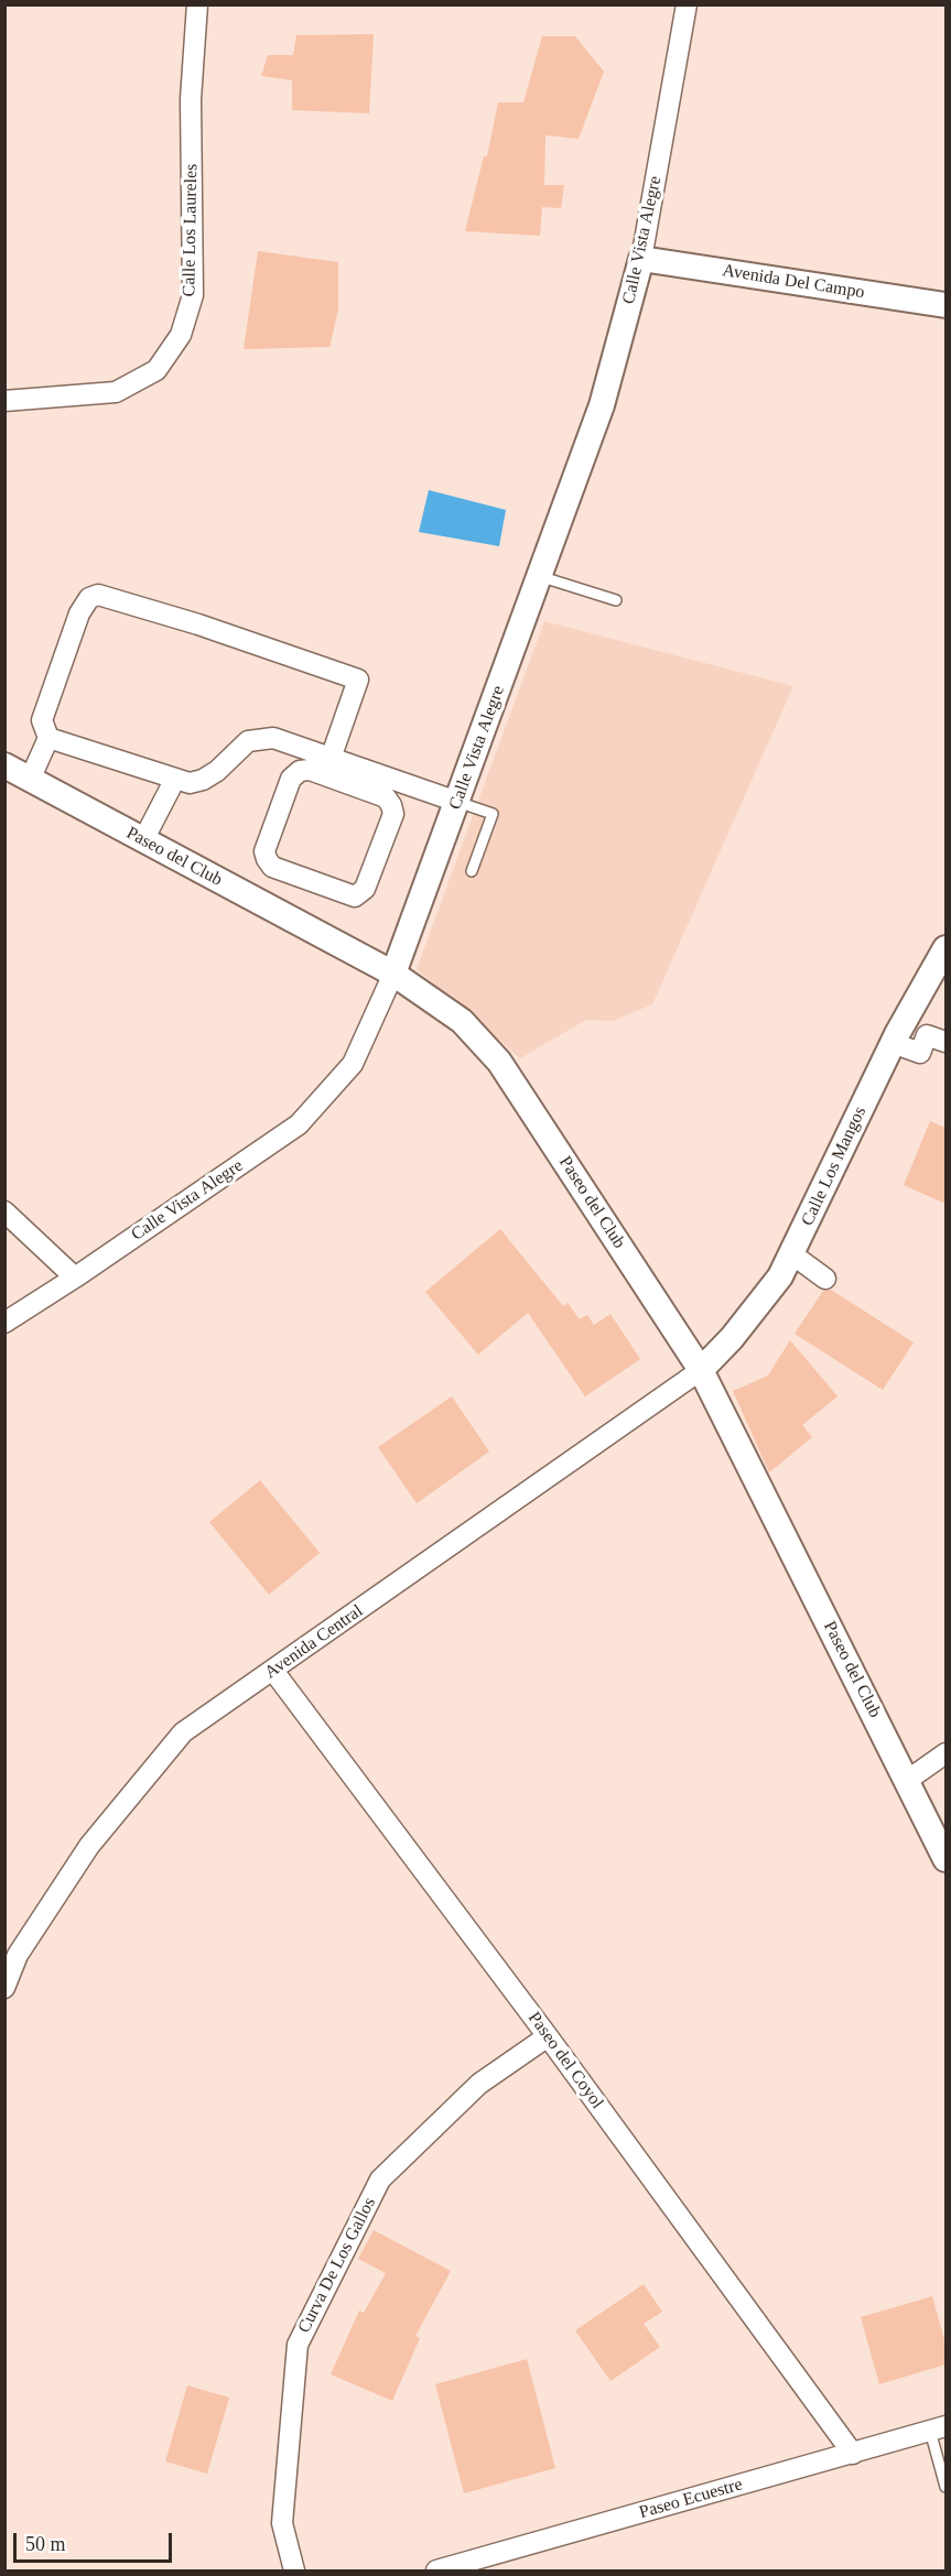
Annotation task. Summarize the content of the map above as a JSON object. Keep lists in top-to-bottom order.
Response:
{
  "streets": {
    "street": [
      "Calle Los Laureles",
      "Calle Vista Alegre",
      "Avenida Del Campo",
      "Paseo del Club",
      "Calle Los Mangos",
      "Avenida Central",
      "Paseo del Coyol",
      "Curva De Los Gallos",
      "Paseo Ecuestre"
    ]
  },
  "crossings": [
    ["Calle Vista Alegre", "Avenida Del Campo"],
    ["Calle Vista Alegre", "Paseo del Club"],
    ["Paseo del Club", "Calle Los Mangos"],
    ["Paseo del Club", "Avenida Central"],
    ["Calle Los Mangos", "Avenida Central"],
    ["Avenida Central", "Paseo del Coyol"],
    ["Paseo del Coyol", "Curva De Los Gallos"],
    ["Paseo del Coyol", "Paseo Ecuestre"]
  ],
  "scale_bar": "50 m"
}
